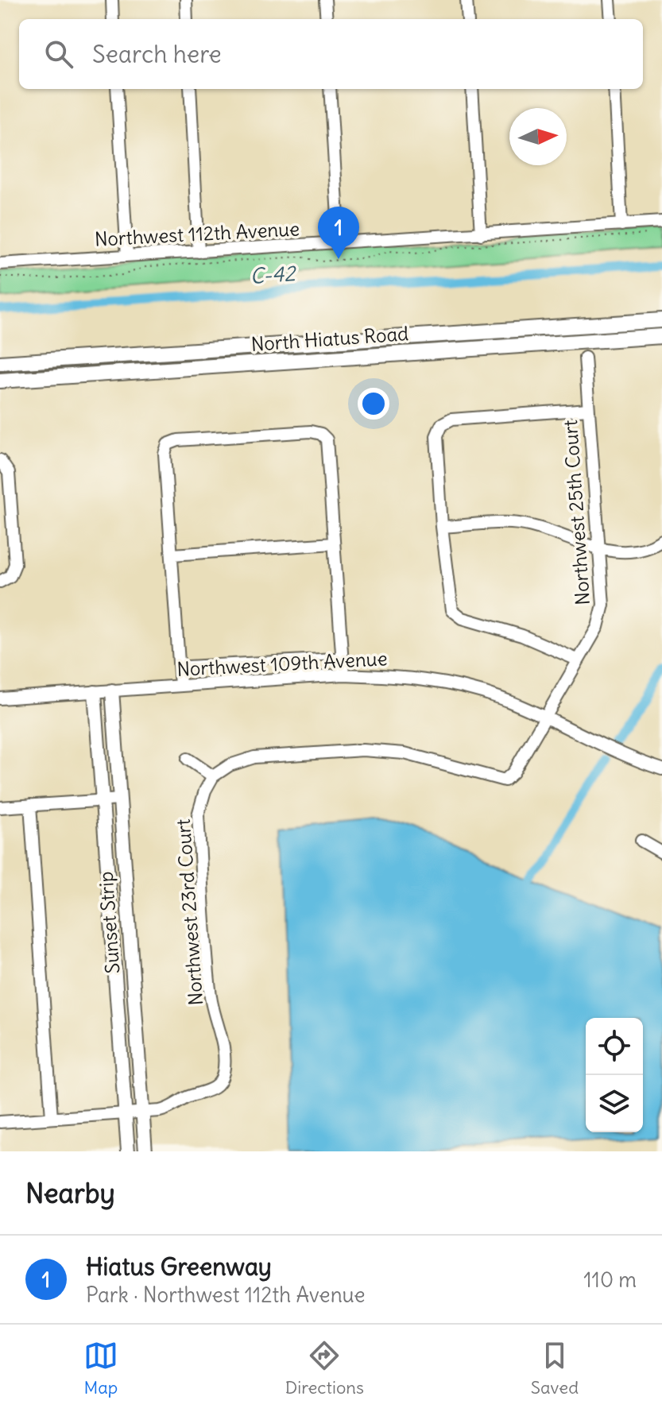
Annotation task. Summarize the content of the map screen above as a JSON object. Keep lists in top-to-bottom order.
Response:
{
  "streets": {
    "main road": ["North Hiatus Road"],
    "street": [
      "Northwest 112th Avenue",
      "Northwest 25th Court",
      "Northwest 109th Avenue",
      "Northwest 23rd Court",
      "Sunset Strip"
    ]
  },
  "crossings": [
    ["Northwest 25th Court", "Northwest 109th Avenue"],
    ["Northwest 25th Court", "Northwest 23rd Court"],
    ["Northwest 109th Avenue", "Sunset Strip"],
    ["Northwest 23rd Court", "Sunset Strip"]
  ],
  "water": ["C-42"],
  "north": "right",
  "page": {
    "search": "Search here",
    "pins": "1",
    "heading": "Nearby",
    "list": [
      {
        "mark": "1",
        "name": "Hiatus Greenway",
        "note": "Park · Northwest 112th Avenue",
        "value": "110 m"
      }
    ],
    "nav": ["Map", "Directions", "Saved"]
  }
}
